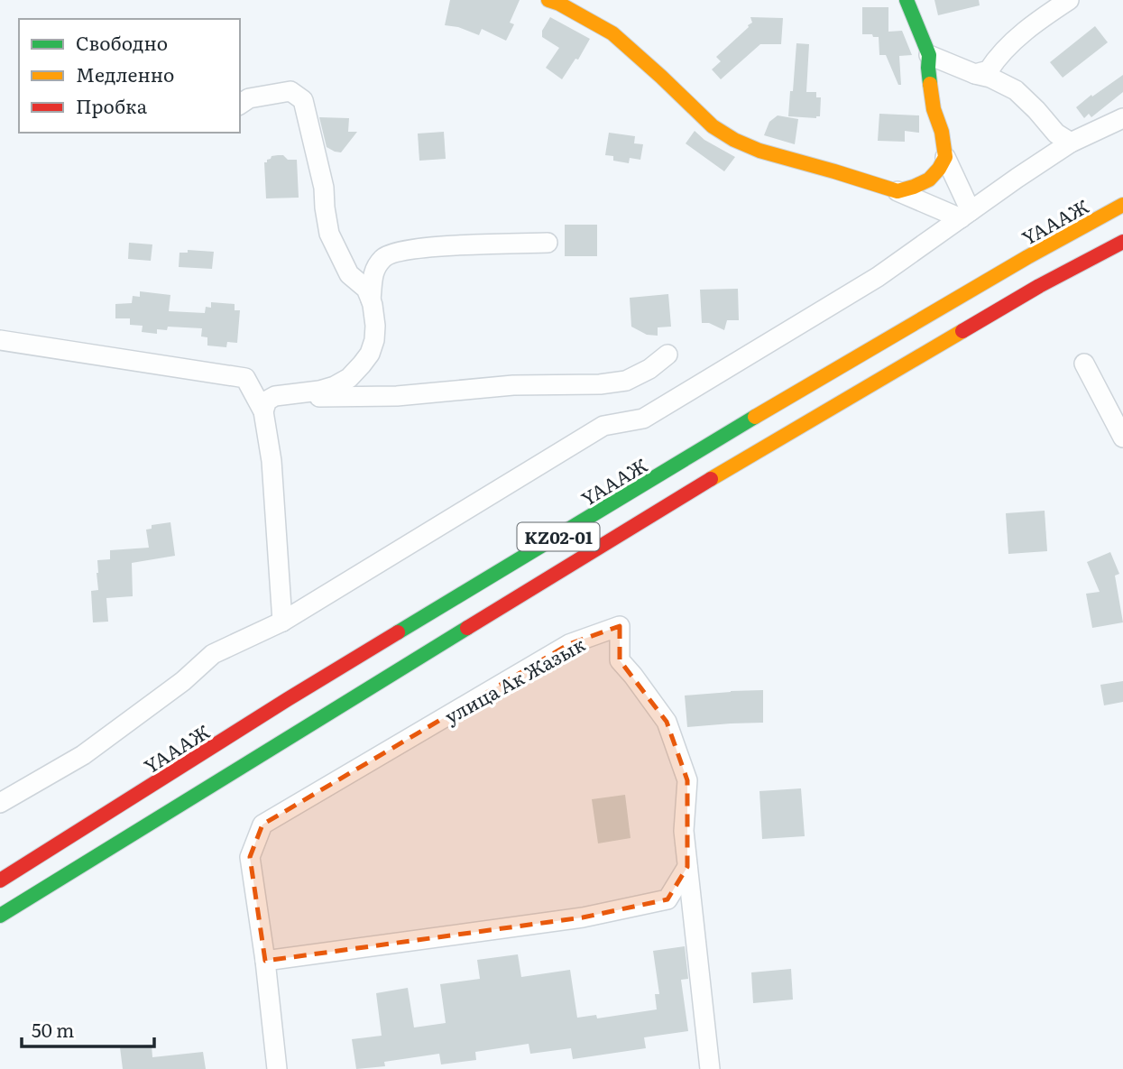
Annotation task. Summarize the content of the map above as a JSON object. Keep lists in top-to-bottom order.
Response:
{
  "streets": {
    "main road": ["ҮАААЖ", "KZ02-01"],
    "street": ["улица Ак Жазык"]
  },
  "legend": ["Свободно", "Медленно", "Пробка"],
  "scale_bar": "50 m"
}
